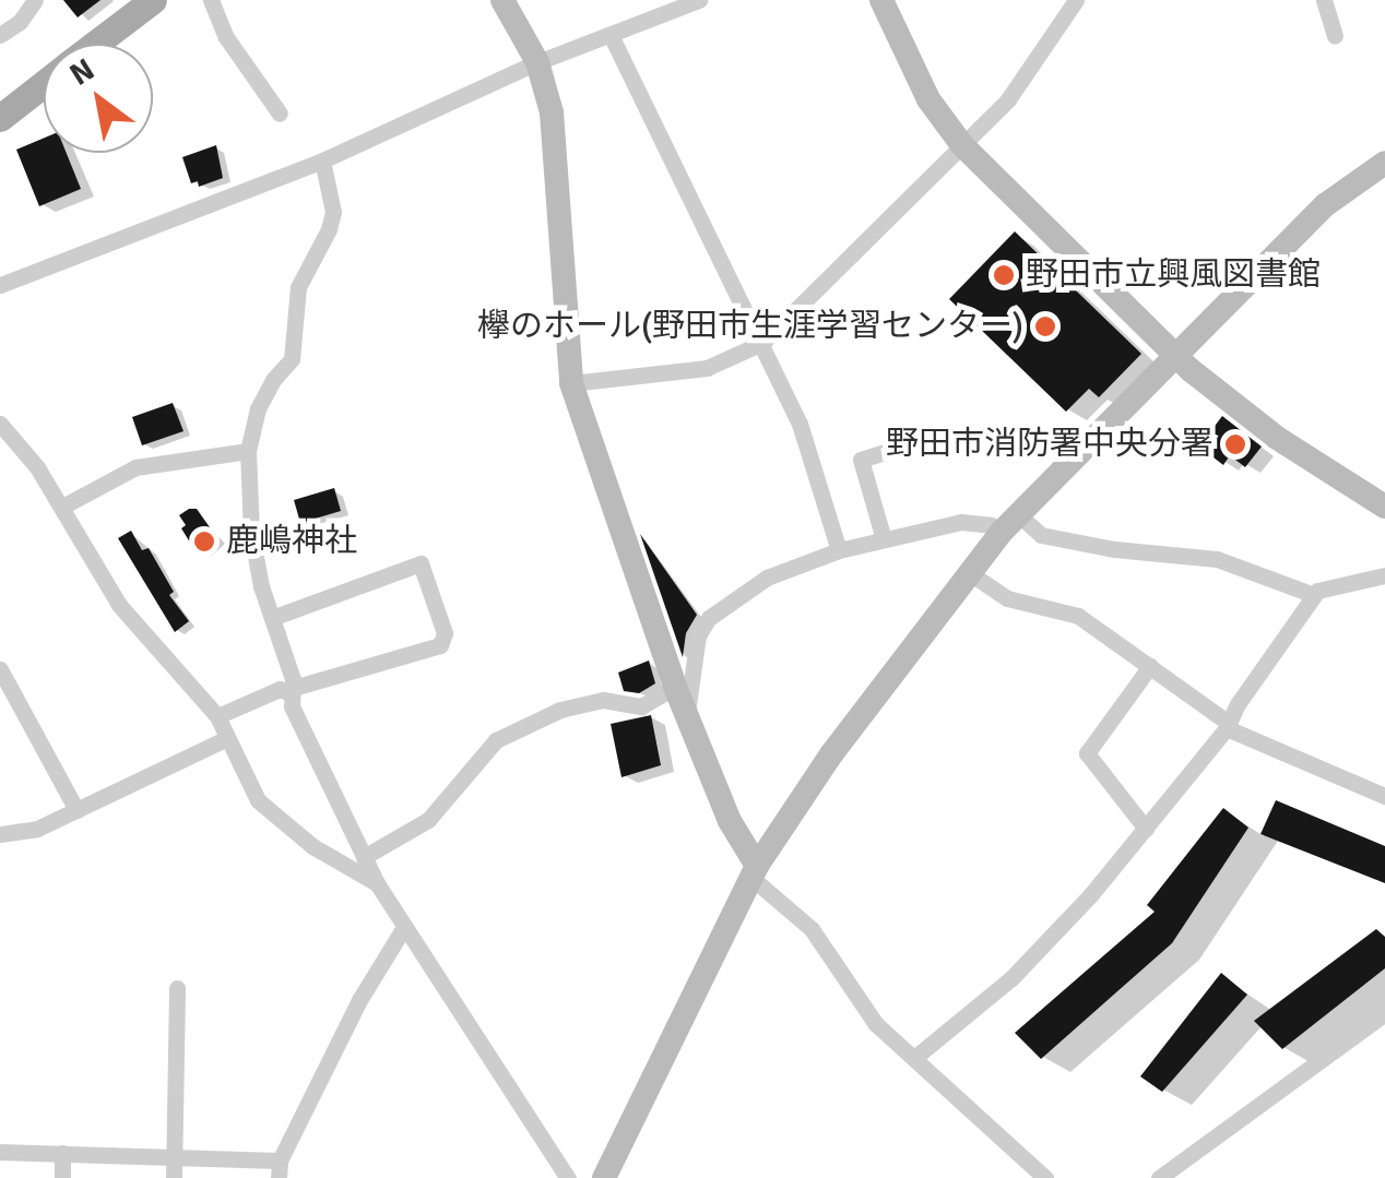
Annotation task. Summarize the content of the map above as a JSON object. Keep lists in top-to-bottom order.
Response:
{
  "places": [
    "野田市立興風図書館",
    "欅のホール(野田市生涯学習センター)",
    "野田市消防署中央分署",
    "鹿嶋神社"
  ],
  "north": "top left"
}
